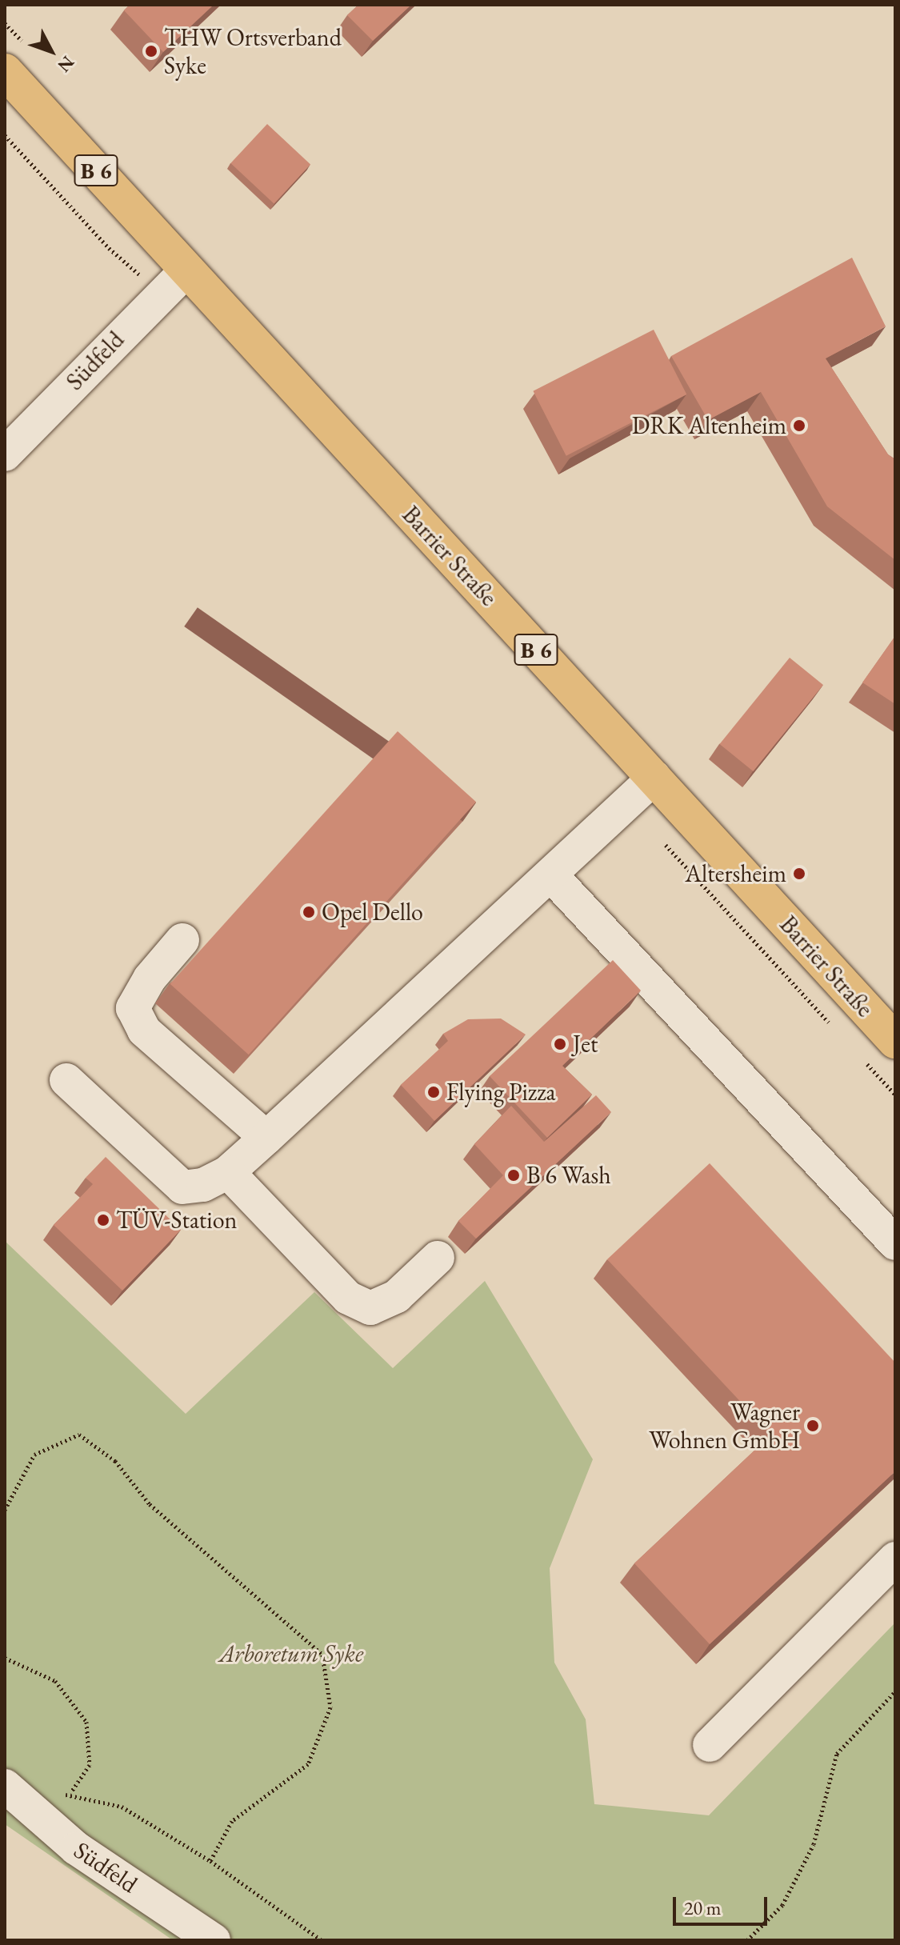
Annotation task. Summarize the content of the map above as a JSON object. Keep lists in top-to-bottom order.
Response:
{
  "streets": {
    "main road": ["B 6", "Barrier Straße"],
    "street": ["Südfeld"]
  },
  "crossings": [
    ["Südfeld", "Barrier Straße"]
  ],
  "parks": ["Arboretum Syke"],
  "places": [
    "THW Ortsverband Syke",
    "DRK Altenheim",
    "Altersheim",
    "Opel Dello",
    "Jet",
    "Flying Pizza",
    "B 6 Wash",
    "TÜV-Station",
    "Wagner Wohnen GmbH"
  ],
  "scale_bar": "20 m",
  "north": "bottom right"
}
